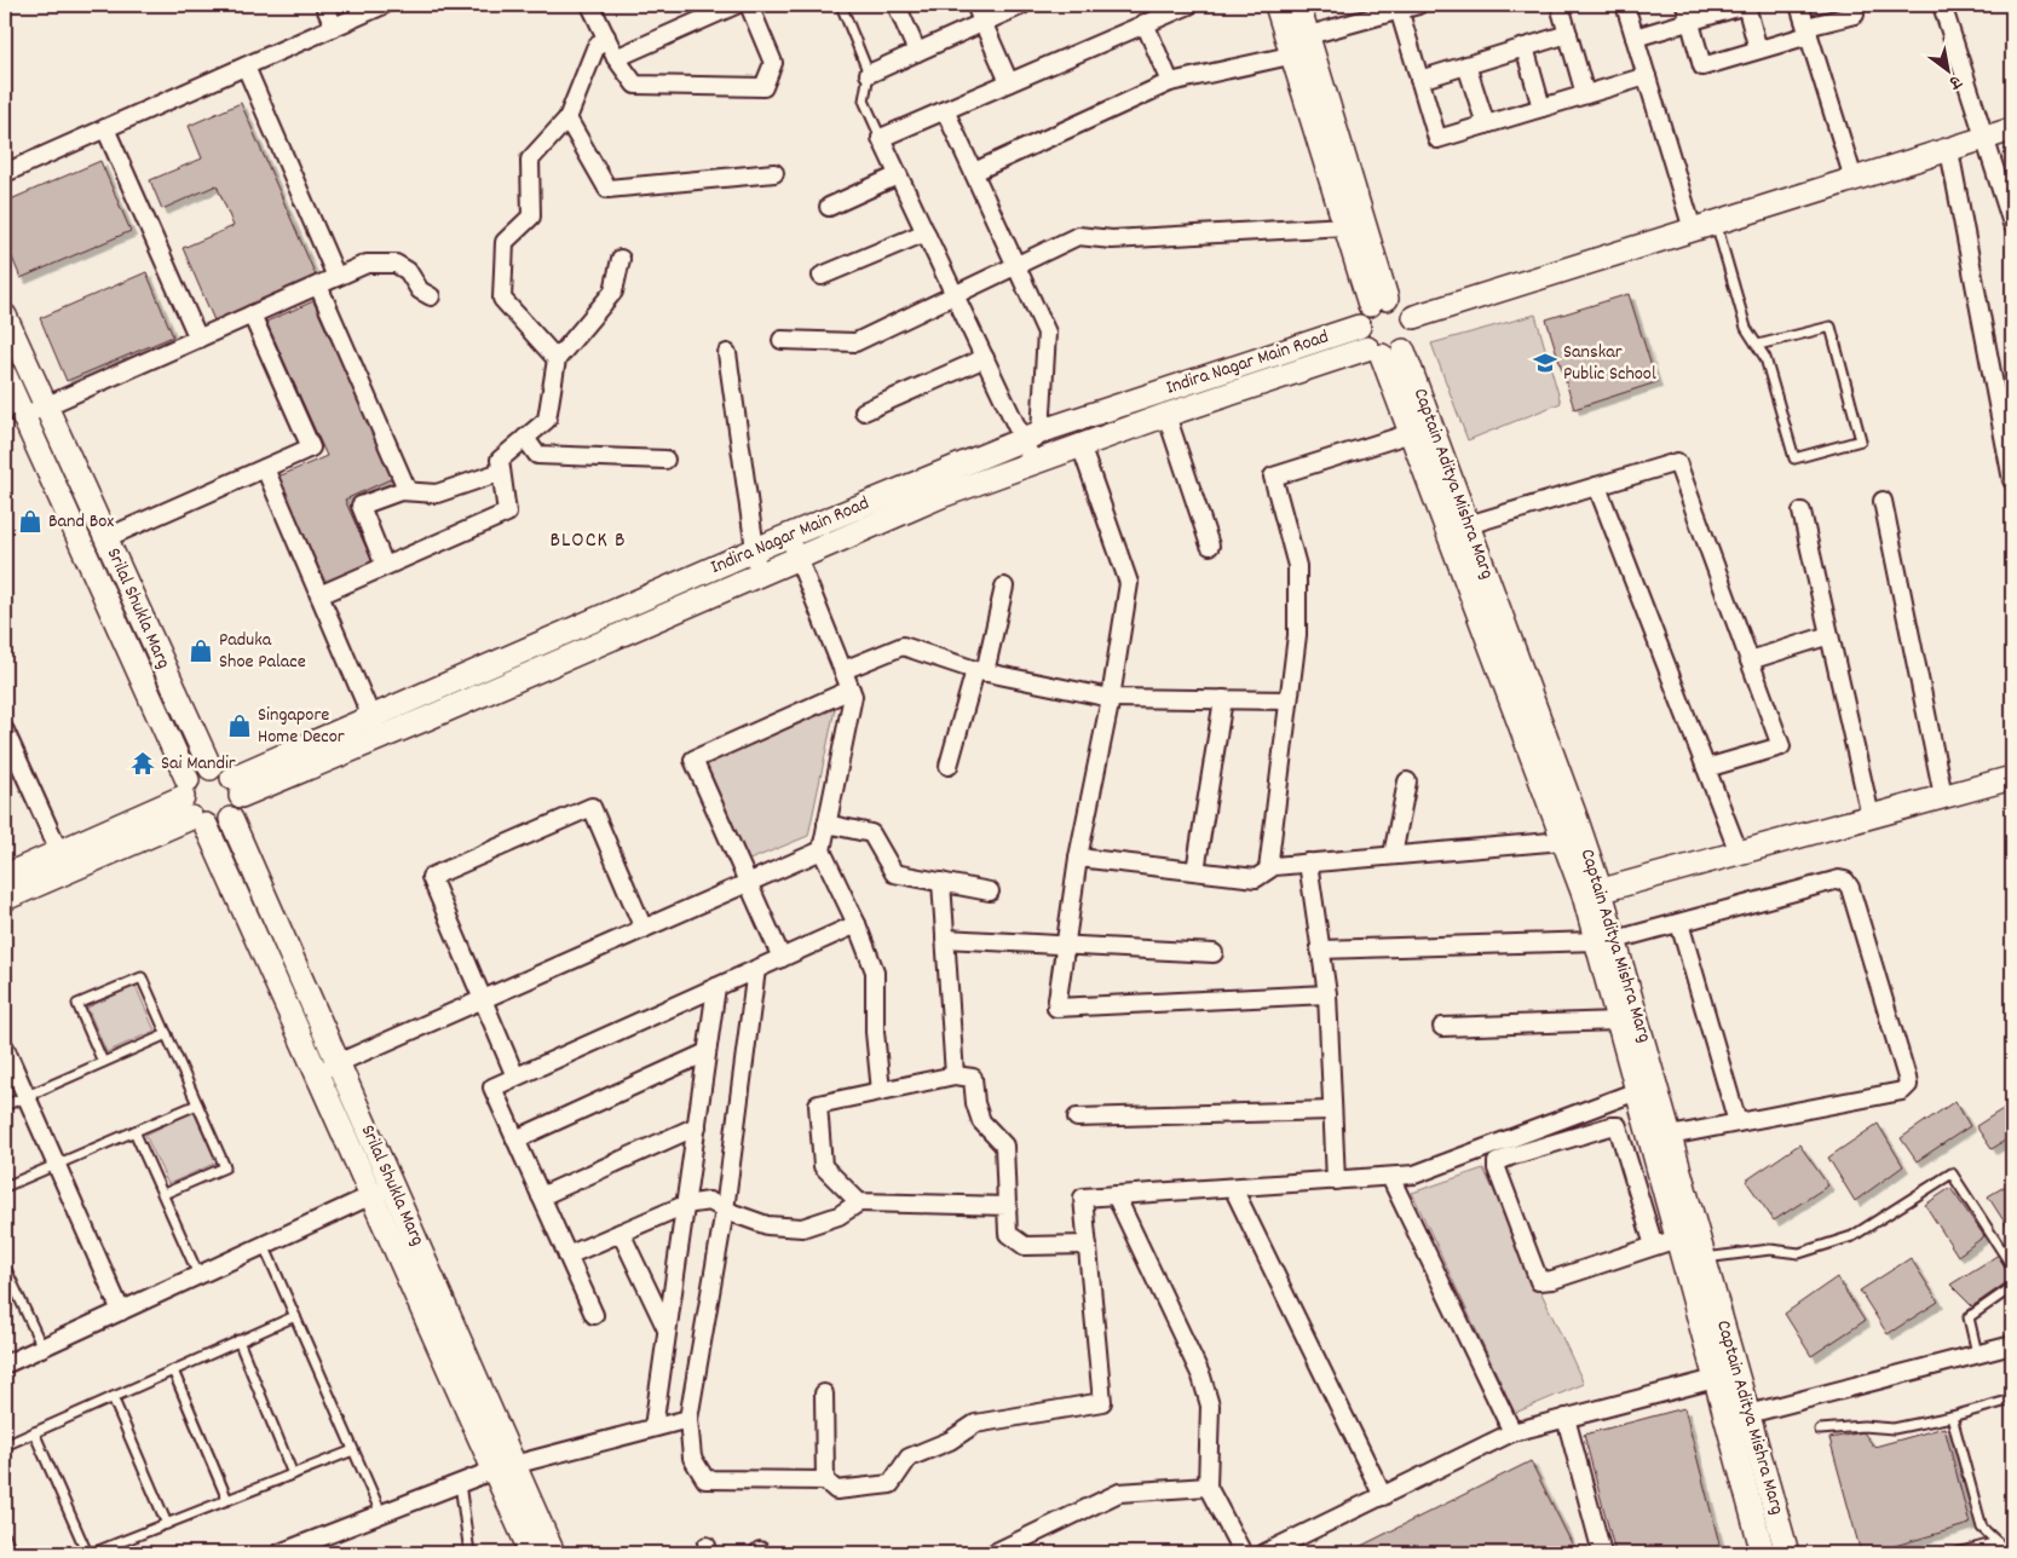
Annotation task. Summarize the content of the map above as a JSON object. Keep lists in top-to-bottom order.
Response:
{
  "streets": {
    "street": ["Indira Nagar Main Road", "Captain Aditya Mishra Marg", "Srilal Shukla Marg"]
  },
  "crossings": [
    ["Indira Nagar Main Road", "Captain Aditya Mishra Marg"],
    ["Indira Nagar Main Road", "Srilal Shukla Marg"]
  ],
  "districts": ["BLOCK B"],
  "places": {
    "school or university": ["Sanskar Public School"],
    "shop": ["Band Box", "Paduka Shoe Palace", "Singapore Home Decor"],
    "temple": ["Sai Mandir"]
  },
  "north": "bottom right"
}
